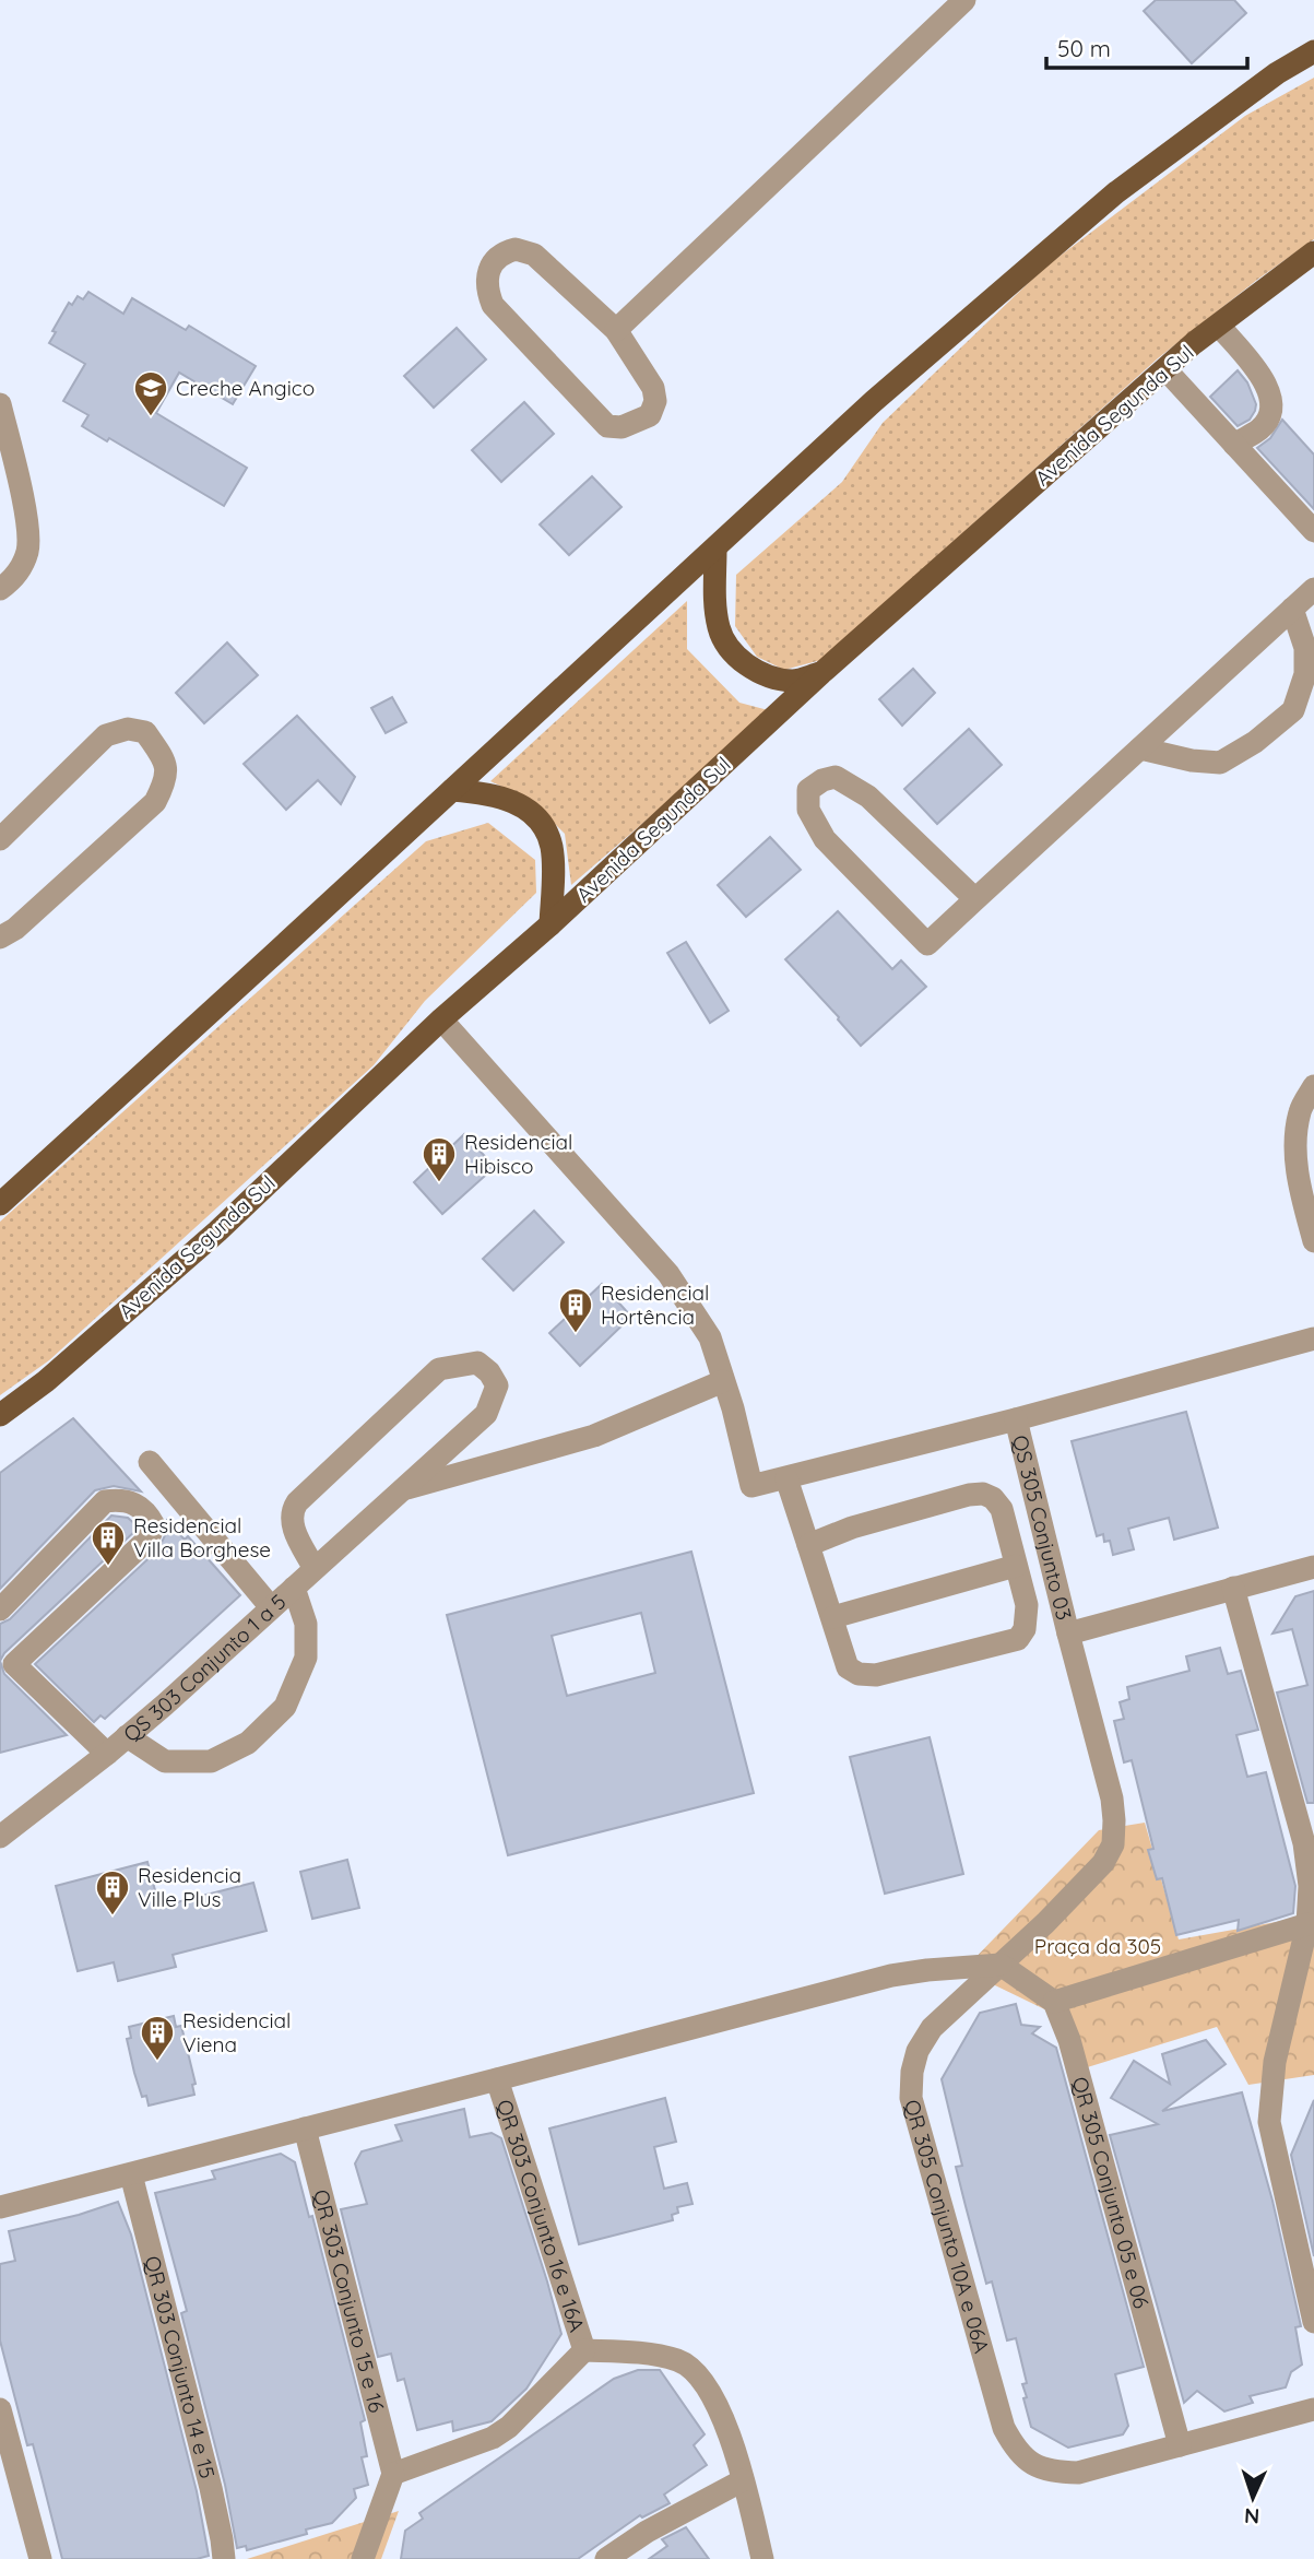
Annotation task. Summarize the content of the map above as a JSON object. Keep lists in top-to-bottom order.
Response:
{
  "streets": {
    "main road": ["Avenida Segunda Sul"],
    "street": [
      "QS 305 Conjunto 03",
      "QS 303 Conjunto 1 a 5",
      "QR 305 Conjunto 05 e 06",
      "QR 303 Conjunto 16 e 16A",
      "QR 305 Conjunto 10A e 06A",
      "QR 303 Conjunto 15 e 16",
      "QR 303 Conjunto 14 e 15"
    ]
  },
  "crossings": [
    ["QS 305 Conjunto 03", "QR 305 Conjunto 10A e 06A"],
    ["QR 305 Conjunto 05 e 06", "QR 305 Conjunto 10A e 06A"]
  ],
  "parks": ["Praça da 305"],
  "places": {
    "school or university": ["Creche Angico"],
    "building": [
      "Residencial Hibisco",
      "Residencial Hortência",
      "Residencial Villa Borghese",
      "Residencia Ville Plus",
      "Residencial Viena"
    ]
  },
  "scale_bar": "50 m",
  "north": "bottom"
}
